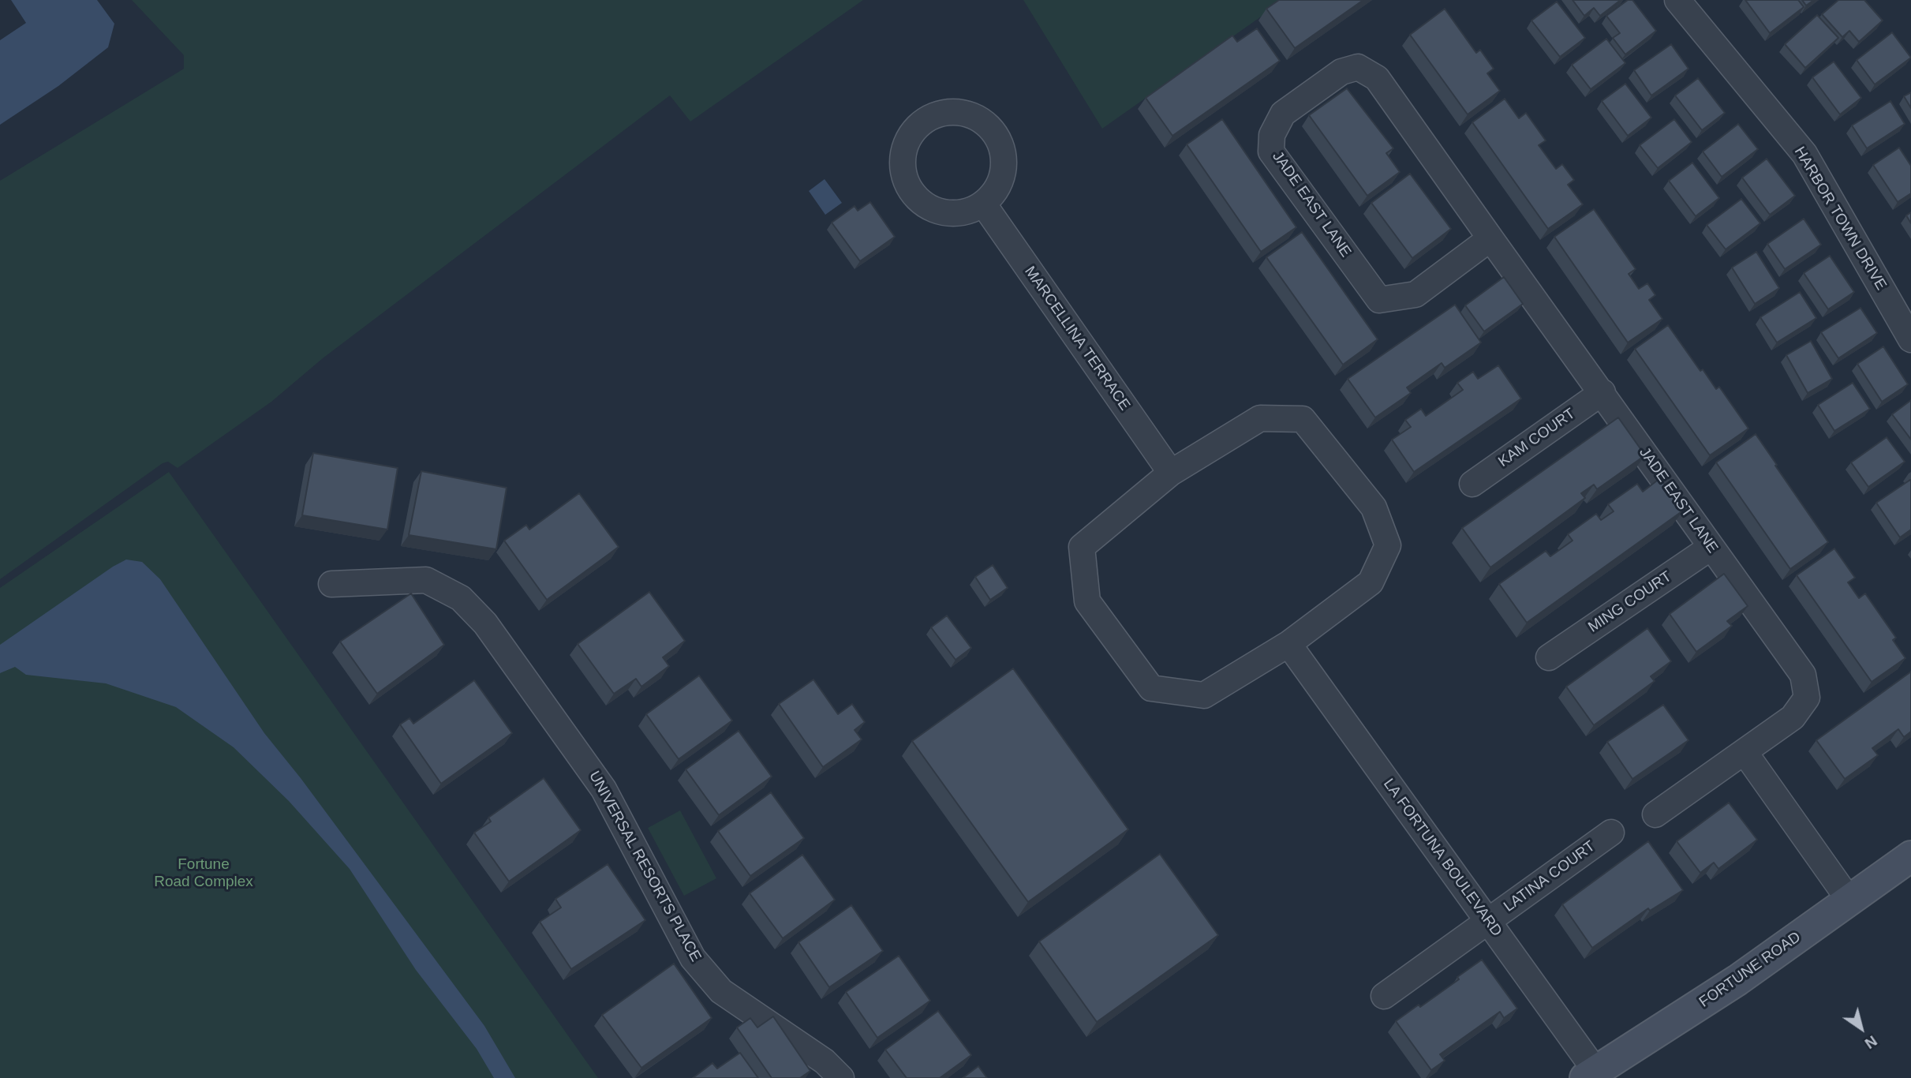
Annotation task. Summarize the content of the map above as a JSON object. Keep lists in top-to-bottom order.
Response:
{
  "streets": {
    "street": [
      "JADE EAST LANE",
      "HARBOR TOWN DRIVE",
      "MARCELLINA TERRACE",
      "KAM COURT",
      "MING COURT",
      "LA FORTUNA BOULEVARD",
      "UNIVERSAL RESORTS PLACE",
      "LATINA COURT",
      "FORTUNE ROAD"
    ]
  },
  "crossings": [
    ["JADE EAST LANE", "KAM COURT"],
    ["JADE EAST LANE", "MING COURT"],
    ["LA FORTUNA BOULEVARD", "LATINA COURT"],
    ["LA FORTUNA BOULEVARD", "FORTUNE ROAD"]
  ],
  "parks": ["Fortune Road Complex"],
  "north": "bottom right"
}
